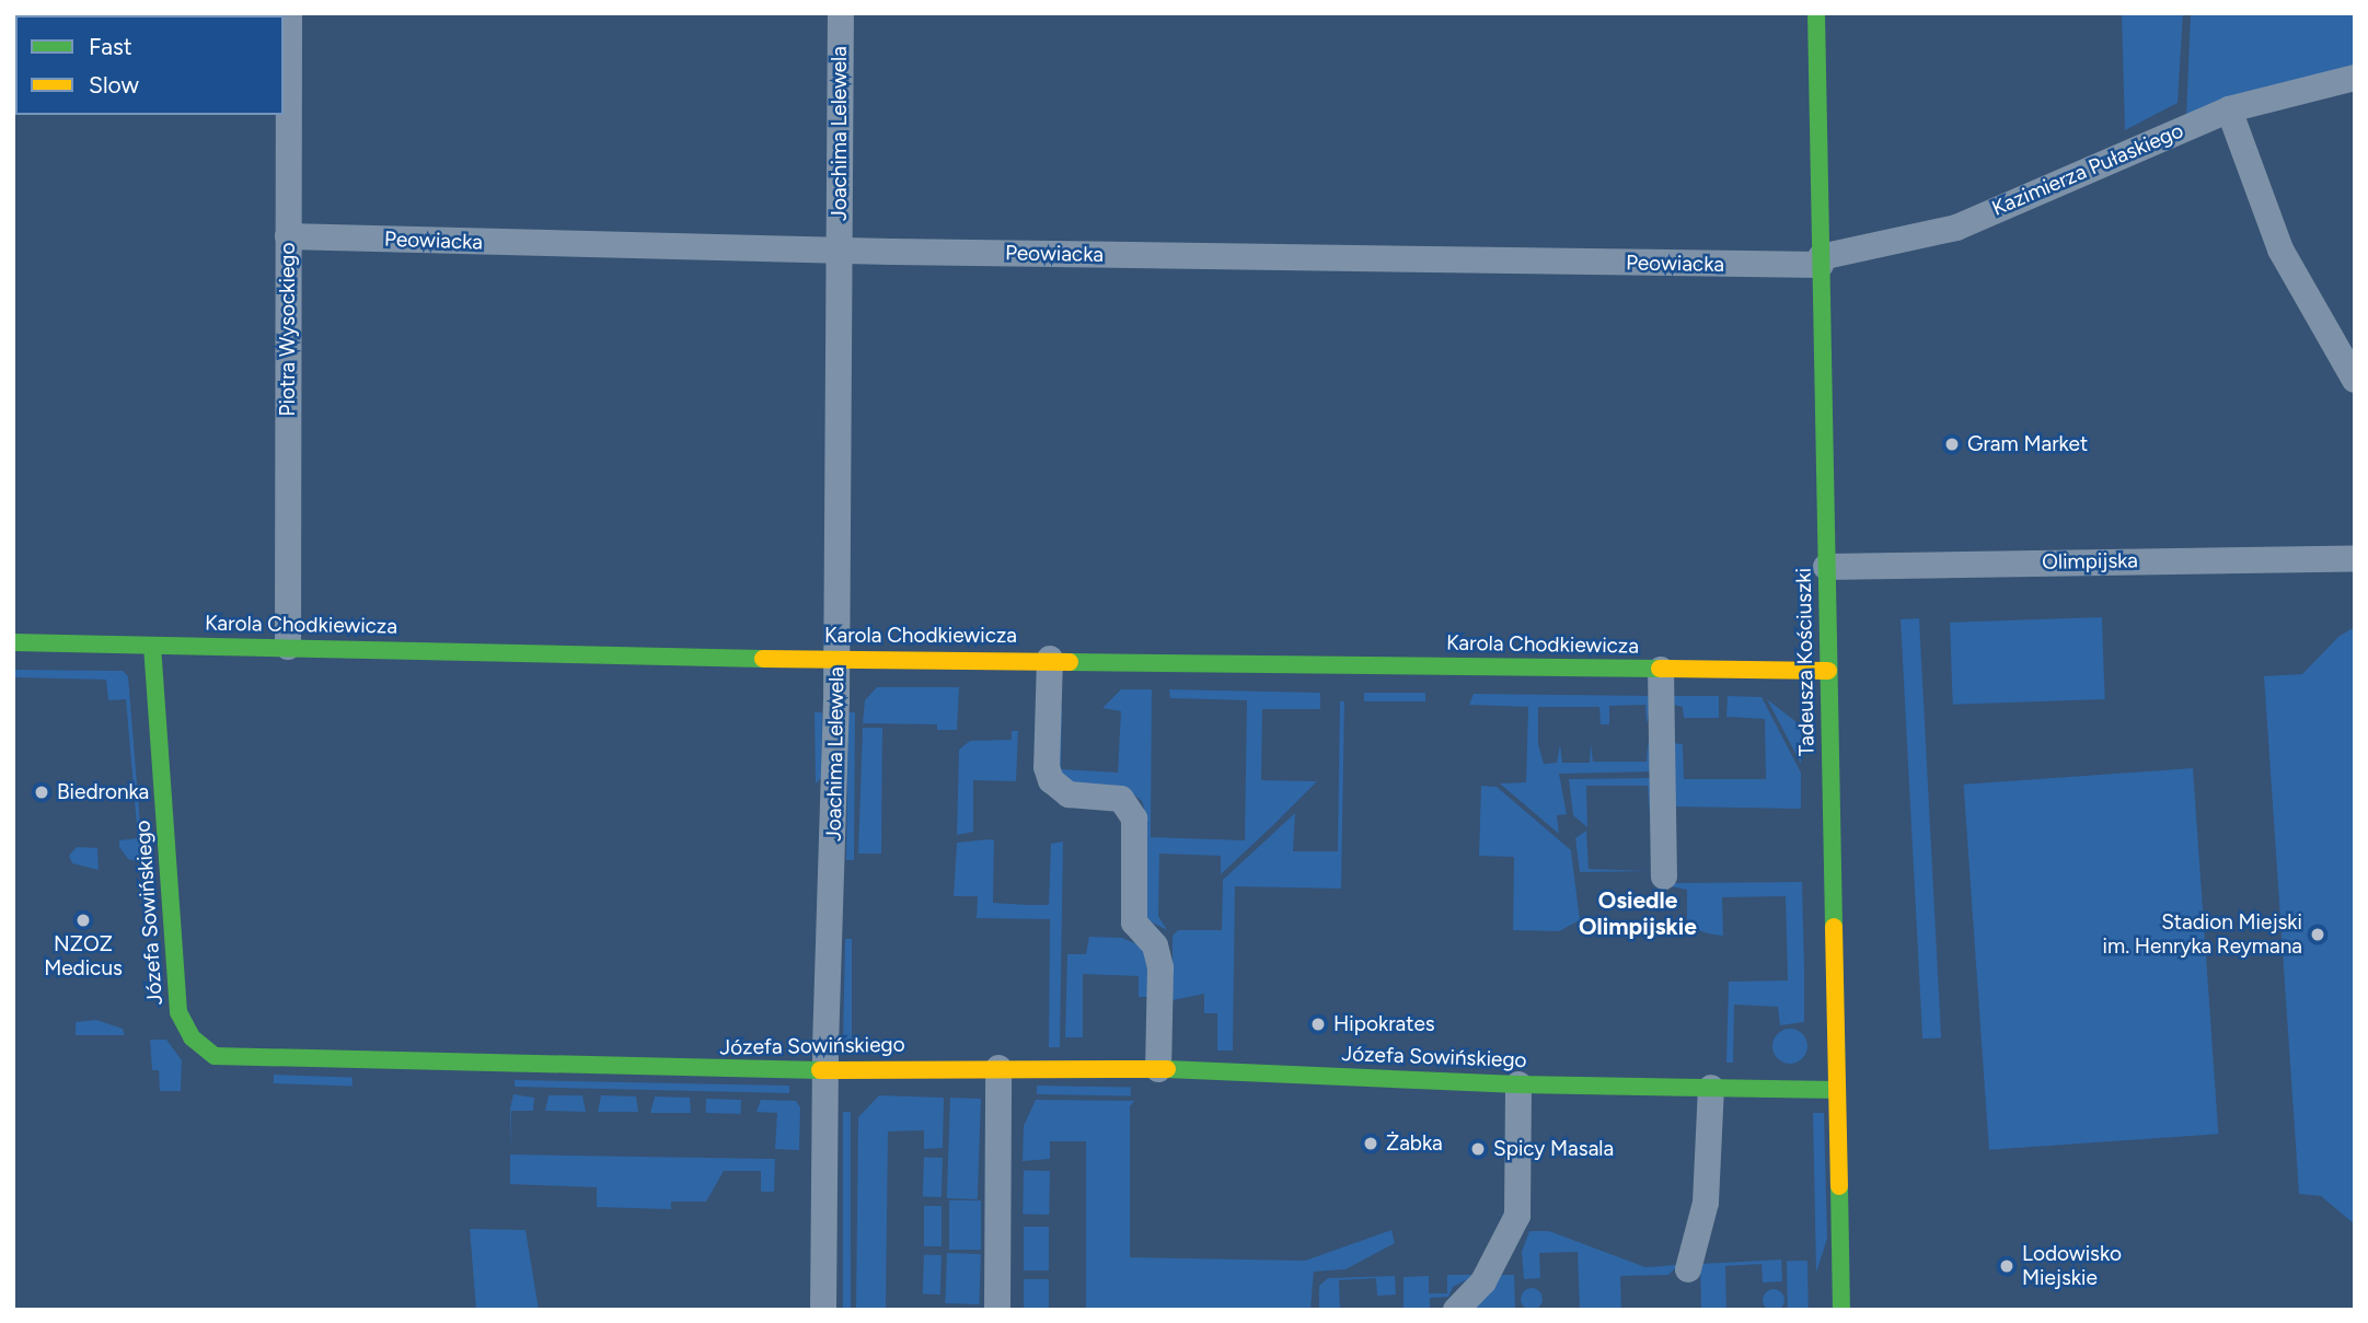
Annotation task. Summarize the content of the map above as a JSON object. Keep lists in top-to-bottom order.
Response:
{
  "streets": {
    "street": [
      "Joachima Lelewela",
      "Kazimierza Pułaskiego",
      "Peowiacka",
      "Piotra Wysockiego",
      "Olimpijska",
      "Karola Chodkiewicza",
      "Tadeusza Kościuszki",
      "Józefa Sowińskiego"
    ]
  },
  "crossings": [
    ["Joachima Lelewela", "Peowiacka"],
    ["Joachima Lelewela", "Karola Chodkiewicza"],
    ["Joachima Lelewela", "Józefa Sowińskiego"],
    ["Kazimierza Pułaskiego", "Peowiacka"],
    ["Kazimierza Pułaskiego", "Tadeusza Kościuszki"],
    ["Peowiacka", "Piotra Wysockiego"],
    ["Peowiacka", "Tadeusza Kościuszki"],
    ["Piotra Wysockiego", "Karola Chodkiewicza"],
    ["Olimpijska", "Tadeusza Kościuszki"],
    ["Karola Chodkiewicza", "Tadeusza Kościuszki"],
    ["Karola Chodkiewicza", "Józefa Sowińskiego"],
    ["Tadeusza Kościuszki", "Józefa Sowińskiego"]
  ],
  "districts": ["Osiedle Olimpijskie"],
  "places": [
    "Gram Market",
    "Biedronka",
    "NZOZ Medicus",
    "Stadion Miejski im. Henryka Reymana",
    "Hipokrates",
    "Żabka",
    "Spicy Masala",
    "Lodowisko Miejskie"
  ],
  "legend": ["Fast", "Slow"]
}
